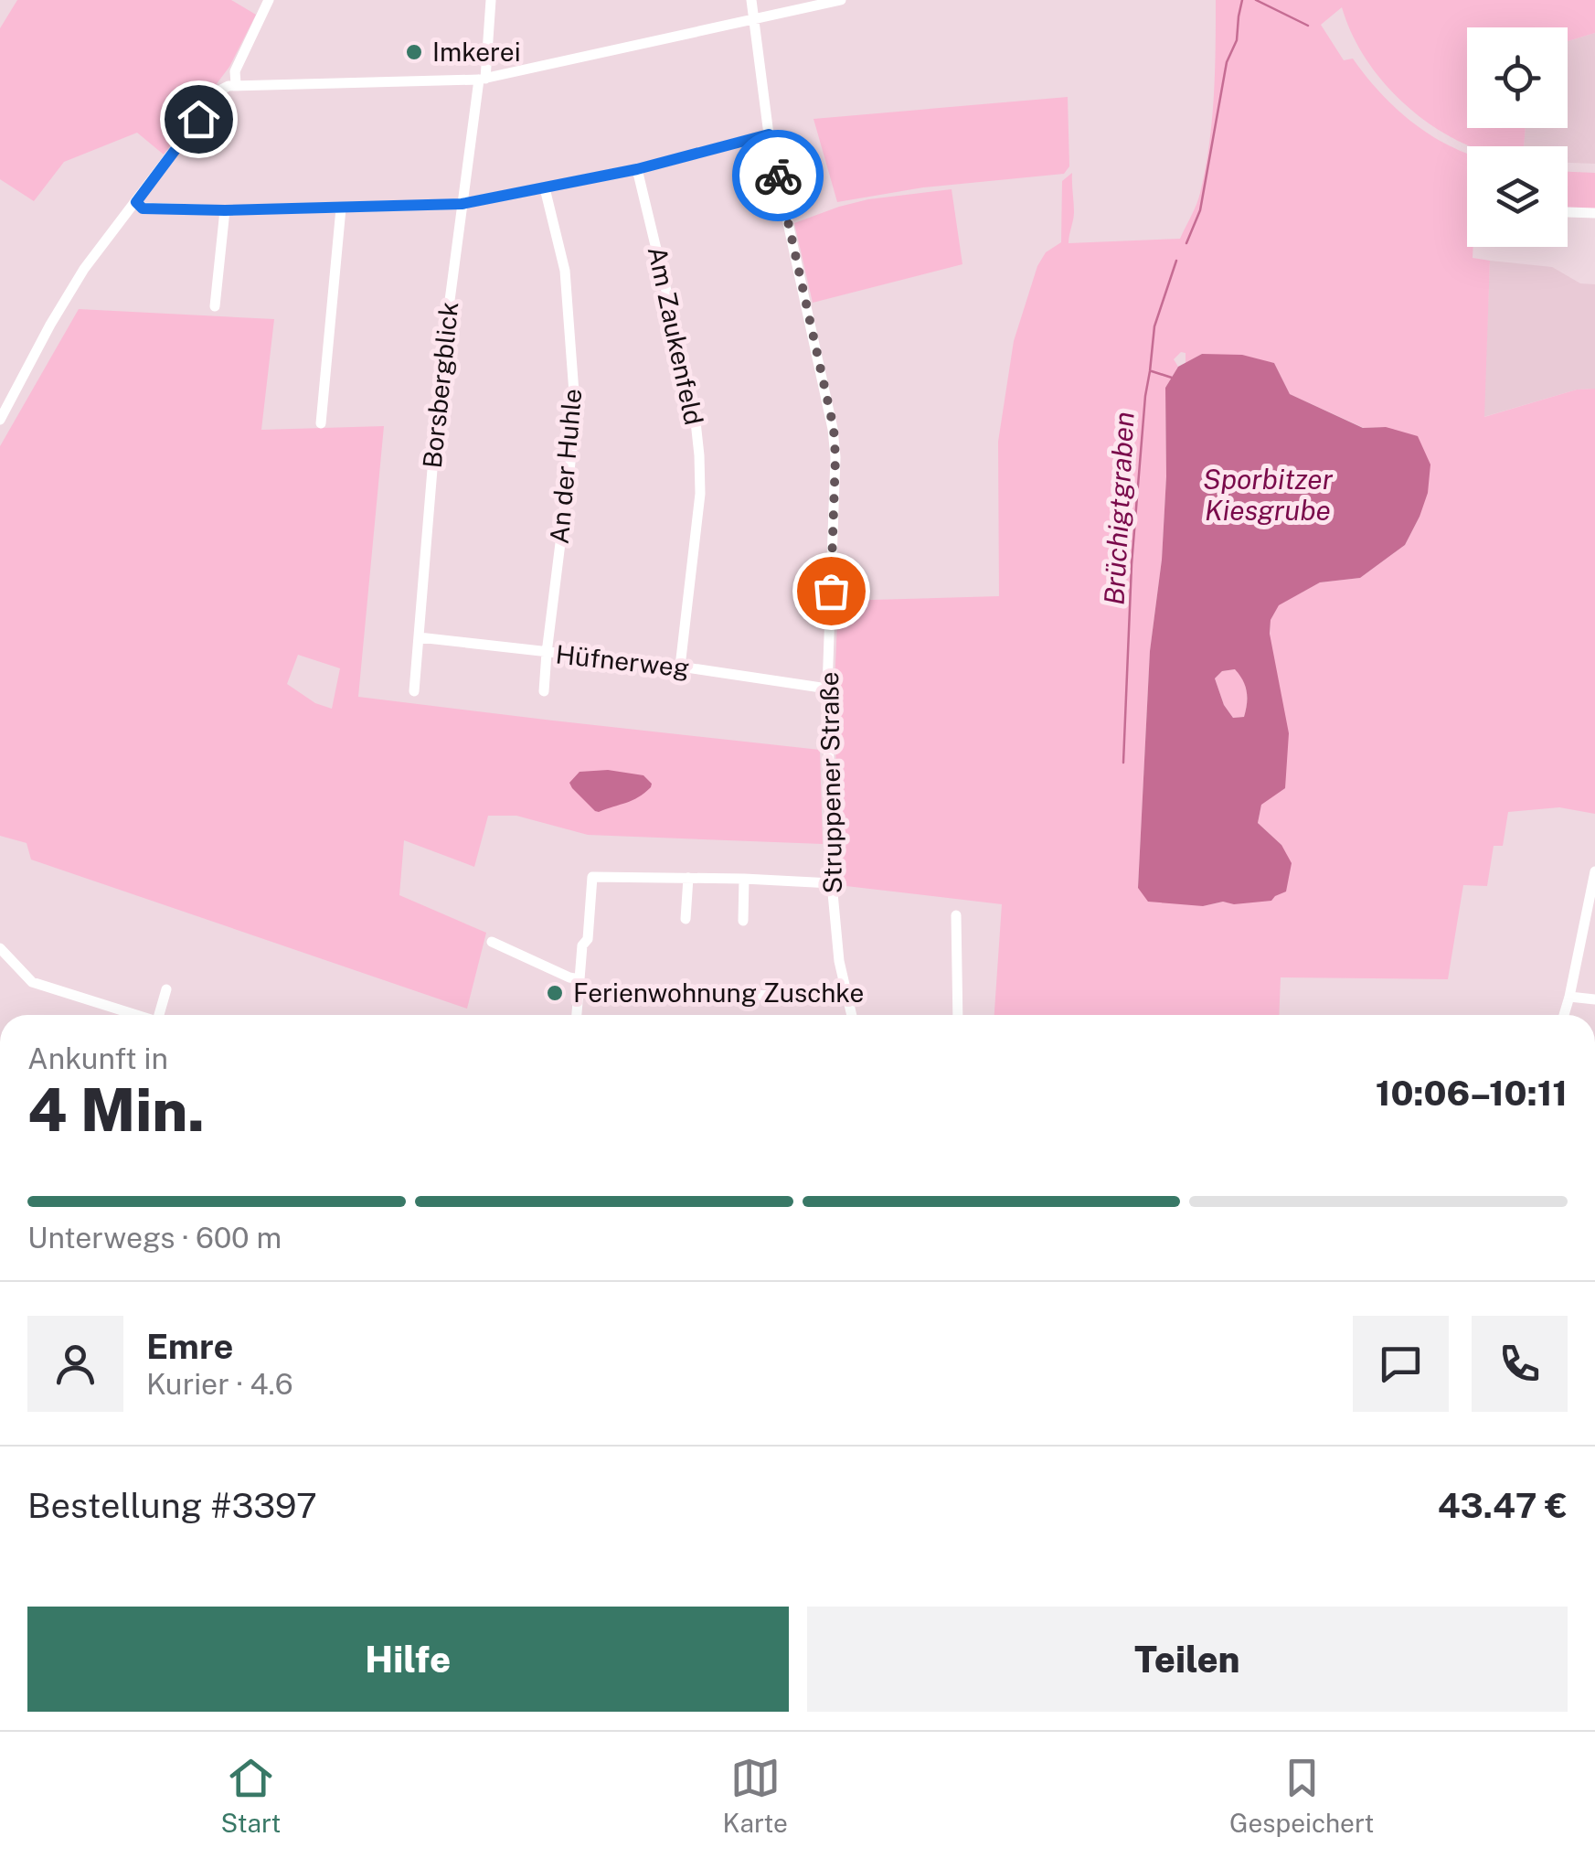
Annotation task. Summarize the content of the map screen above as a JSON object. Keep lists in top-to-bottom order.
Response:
{
  "streets": {
    "street": [
      "Am Zaukenfeld",
      "Borsbergblick",
      "An der Huhle",
      "Hüfnerweg",
      "Struppener Straße"
    ]
  },
  "crossings": [
    ["Am Zaukenfeld", "Hüfnerweg"],
    ["Borsbergblick", "Hüfnerweg"],
    ["An der Huhle", "Hüfnerweg"],
    ["Hüfnerweg", "Struppener Straße"]
  ],
  "water": ["Sporbitzer Kiesgrube", "Brüchigtgraben"],
  "places": ["Imkerei", "Ferienwohnung Zuschke"],
  "page": {
    "heading": ["4 Min.", "Ankunft in", "10:06–10:11"],
    "panel": [
      "Emre",
      "Kurier · 4.6",
      "Bestellung #3397",
      "43.47 €"
    ],
    "bar": "Unterwegs · 600 m",
    "buttons": ["Hilfe", "Teilen"],
    "tabs": ["Start", "Karte", "Gespeichert"]
  }
}
